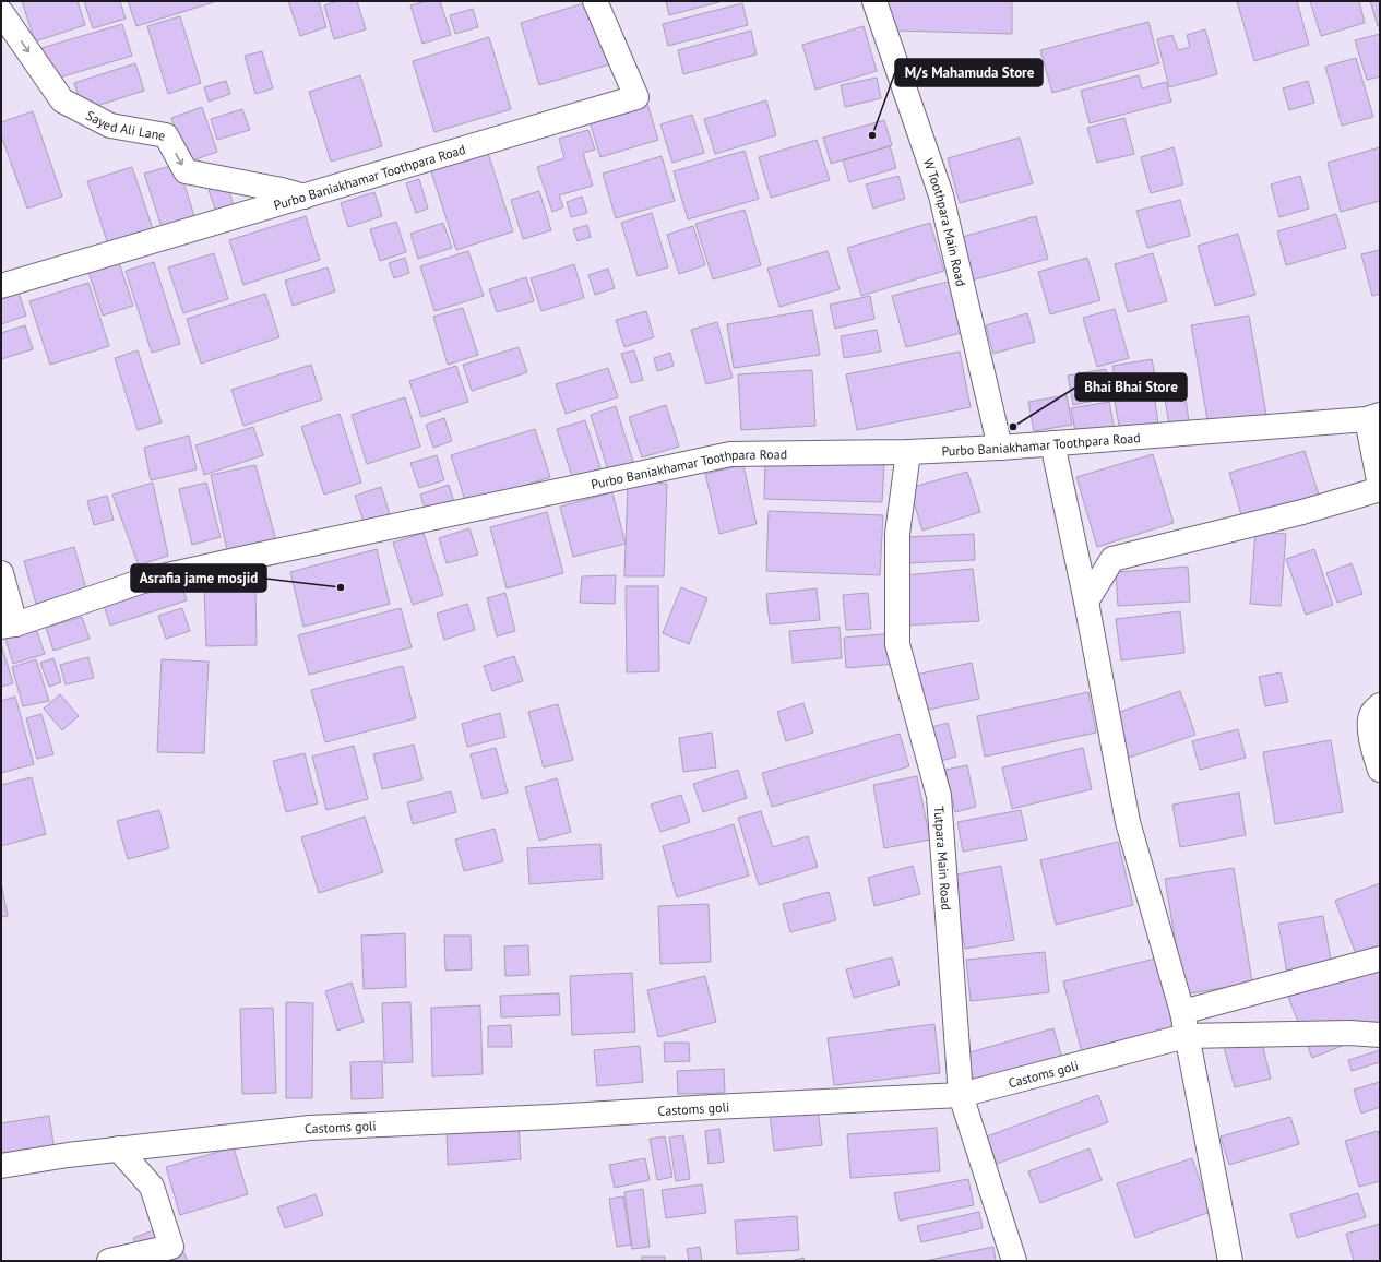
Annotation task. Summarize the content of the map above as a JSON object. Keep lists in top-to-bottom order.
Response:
{
  "streets": {
    "street": [
      "Sayed Ali Lane",
      "Purbo Baniakhamar Toothpara Road",
      "W Toothpara Main Road",
      "Tutpara Main Road",
      "Castoms goli"
    ]
  },
  "crossings": [
    ["Sayed Ali Lane", "Purbo Baniakhamar Toothpara Road"],
    ["Purbo Baniakhamar Toothpara Road", "W Toothpara Main Road"],
    ["Purbo Baniakhamar Toothpara Road", "Tutpara Main Road"],
    ["Tutpara Main Road", "Castoms goli"]
  ],
  "one_way": ["Sayed Ali Lane"],
  "places": ["M/s Mahamuda Store", "Bhai Bhai Store", "Asrafia jame mosjid"]
}
